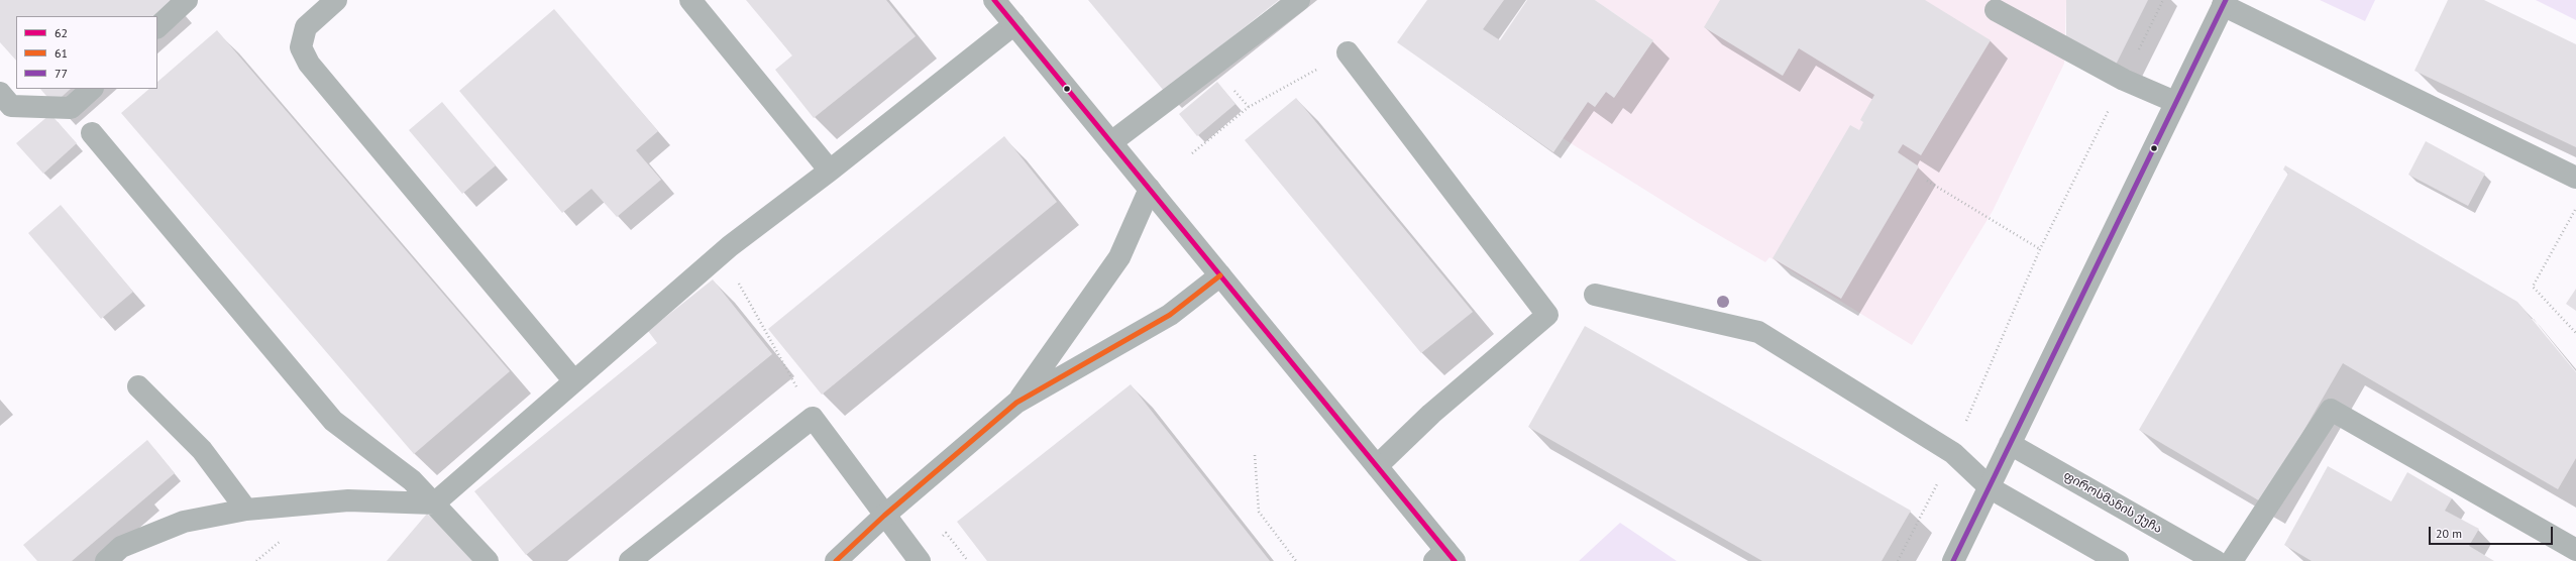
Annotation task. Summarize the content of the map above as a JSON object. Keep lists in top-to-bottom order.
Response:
{
  "streets": {
    "street": ["ფიროსმანის ქუჩა"]
  },
  "lines": ["transit line 62", "transit line 77", "transit line 61"],
  "legend": ["62", "61", "77"],
  "scale_bar": "20 m"
}
